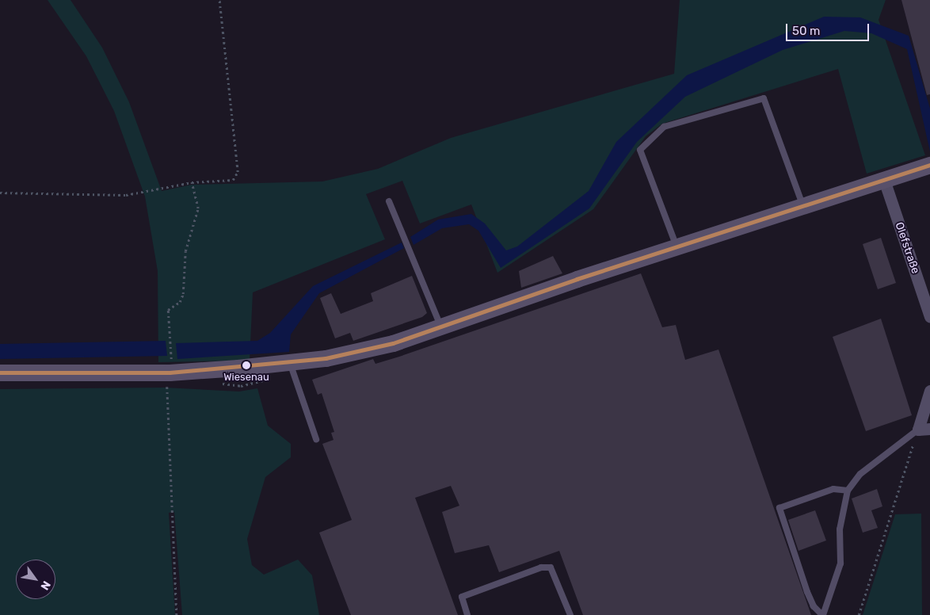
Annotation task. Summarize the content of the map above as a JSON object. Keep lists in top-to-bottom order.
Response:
{
  "streets": {
    "street": ["Olefstraße"]
  },
  "places": ["Wiesenau"],
  "scale_bar": "50 m",
  "north": "bottom right"
}
